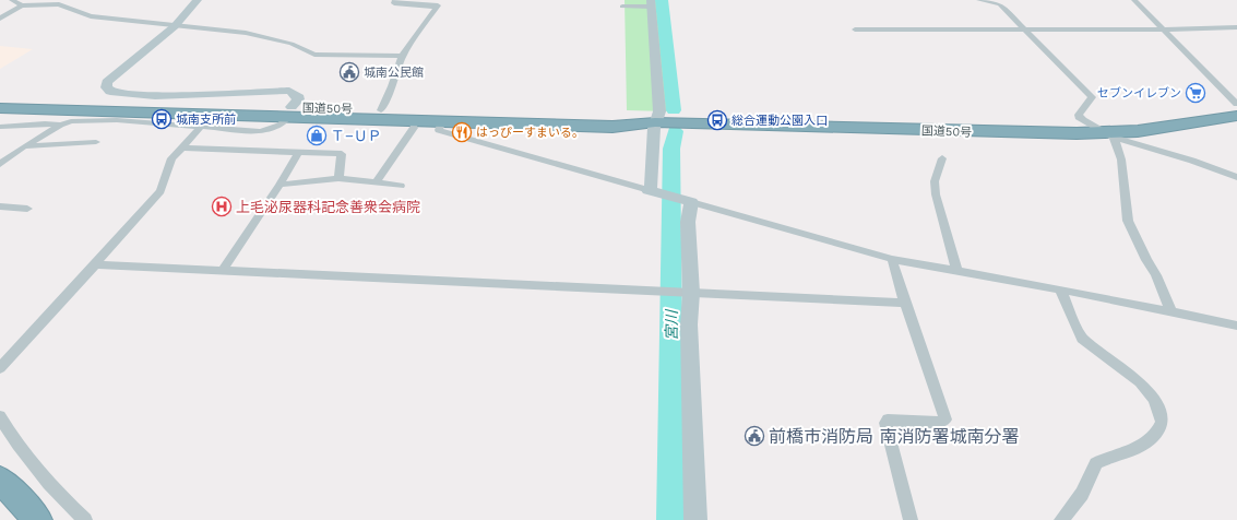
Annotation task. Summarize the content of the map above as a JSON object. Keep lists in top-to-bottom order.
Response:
{
  "streets": {
    "highway": ["国道50号"]
  },
  "water": ["宮川"],
  "places": {
    "public building": ["城南公民館", "前橋市消防局 南消防署城南分署"],
    "supermarket": ["セブンイレブン"],
    "bus stop": ["城南支所前", "総合運動公園入口"],
    "restaurant": ["はっぴーすまいる。"],
    "shop": ["Ｔ−ＵＰ"],
    "hospital": ["上毛泌尿器科記念善衆会病院"]
  }
}
